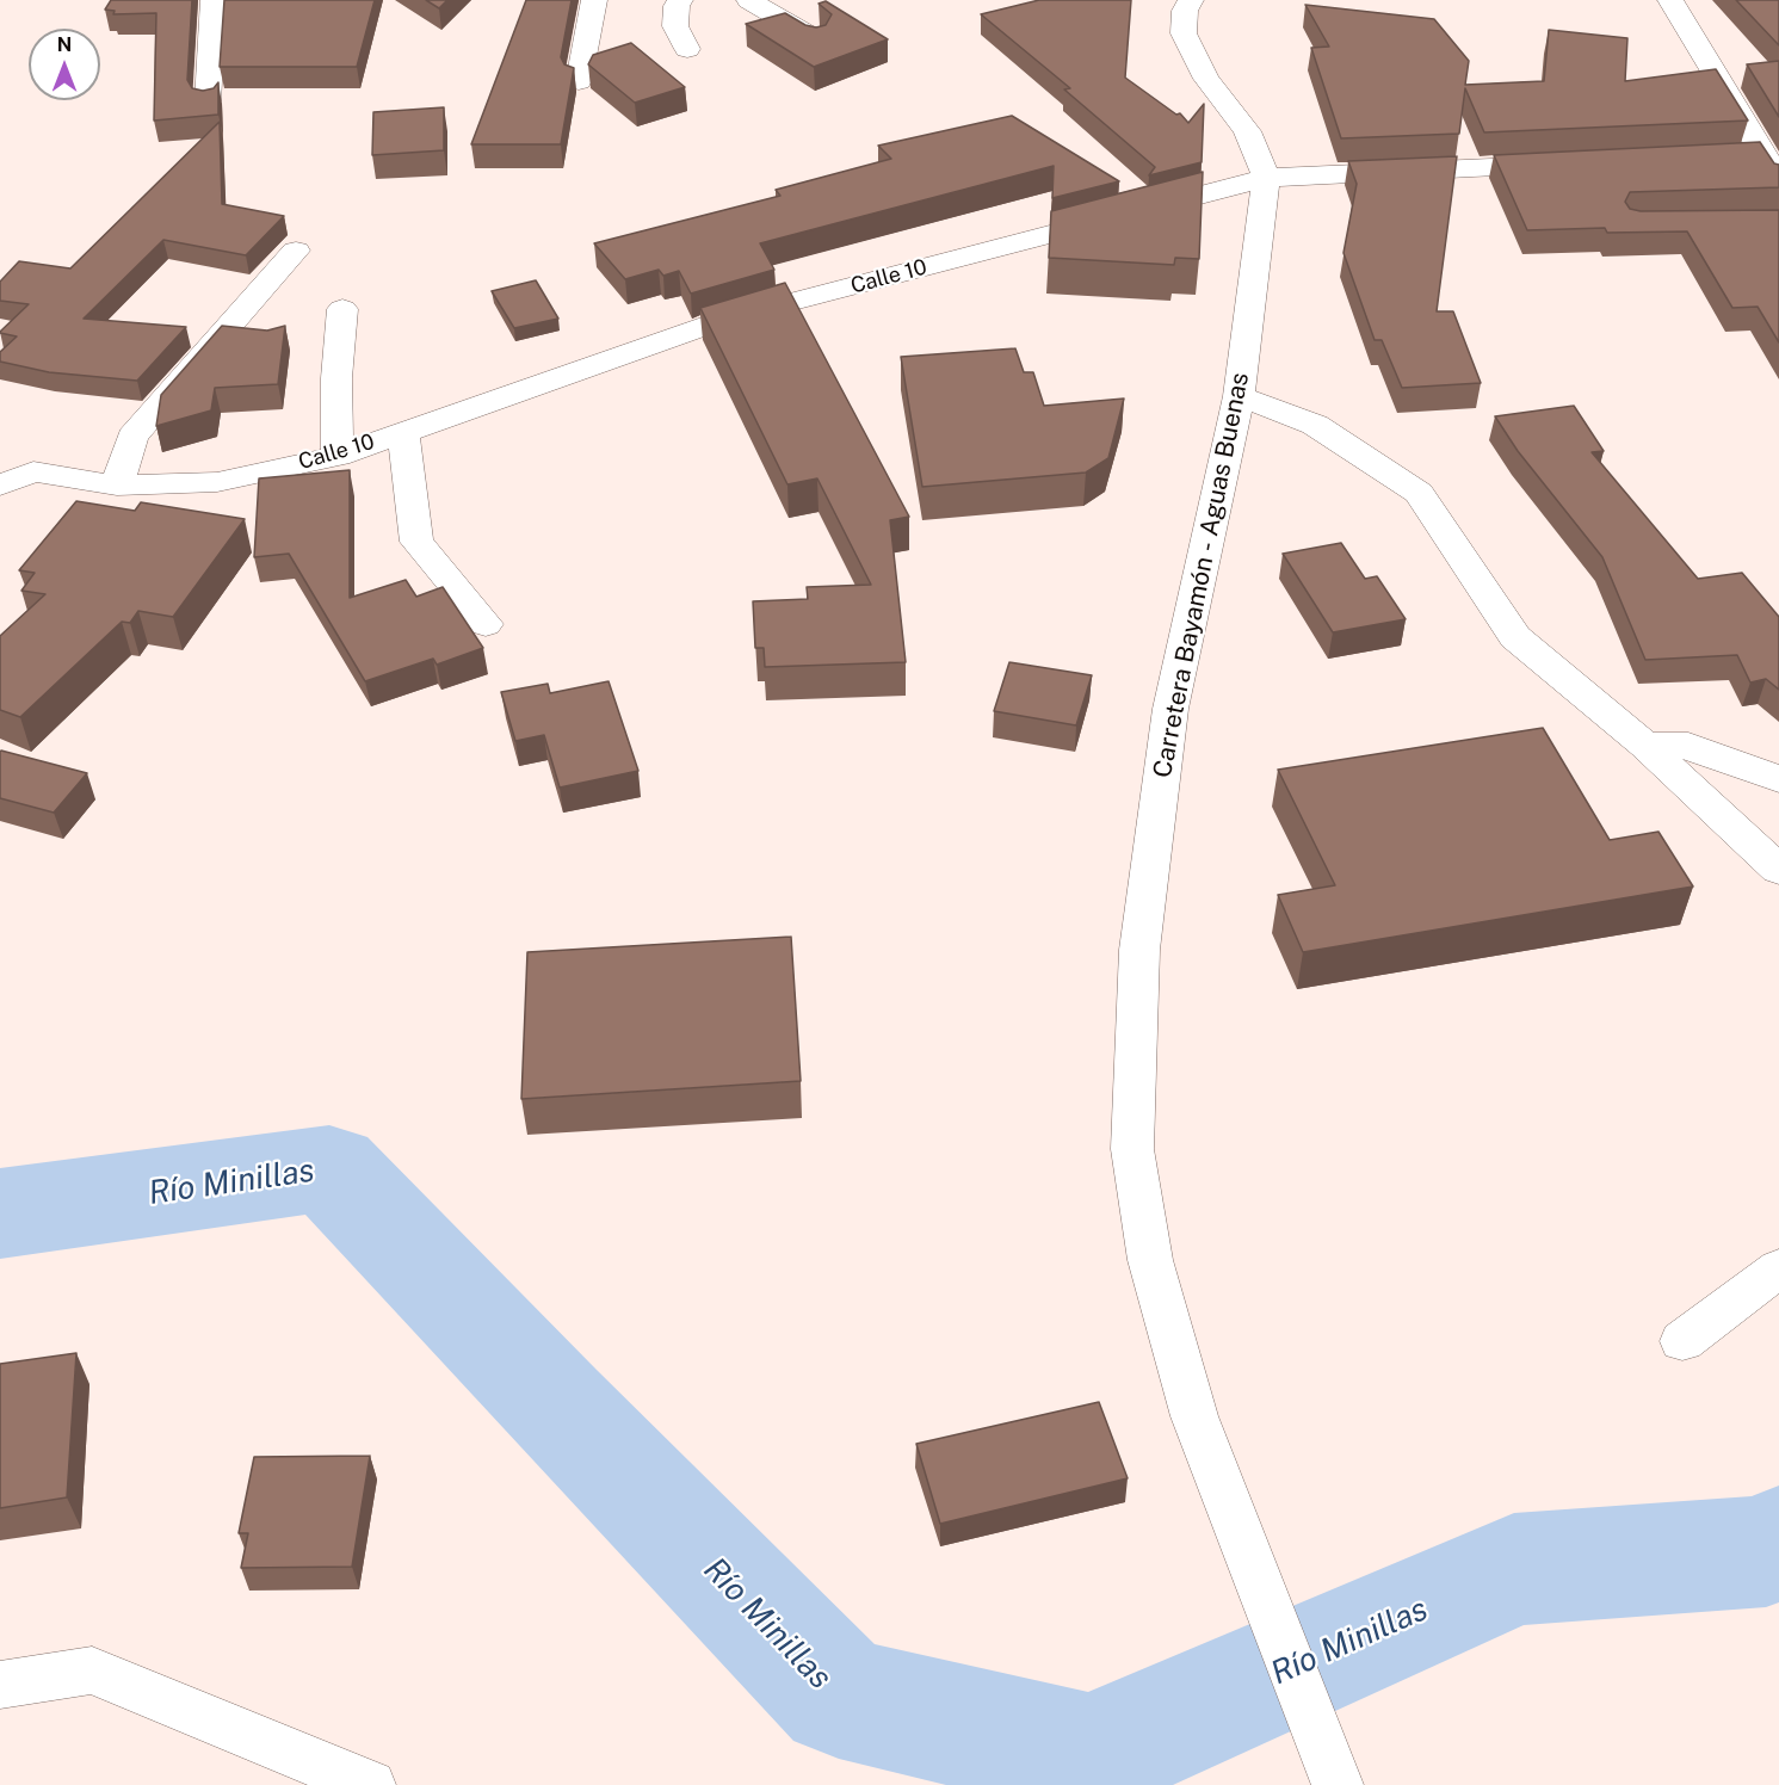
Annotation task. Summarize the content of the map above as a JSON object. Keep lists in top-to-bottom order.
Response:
{
  "streets": {
    "street": ["Calle 10", "Carretera Bayamón - Aguas Buenas"]
  },
  "crossings": [
    ["Calle 10", "Carretera Bayamón - Aguas Buenas"]
  ],
  "water": ["Río Minillas"],
  "north": "top"
}
